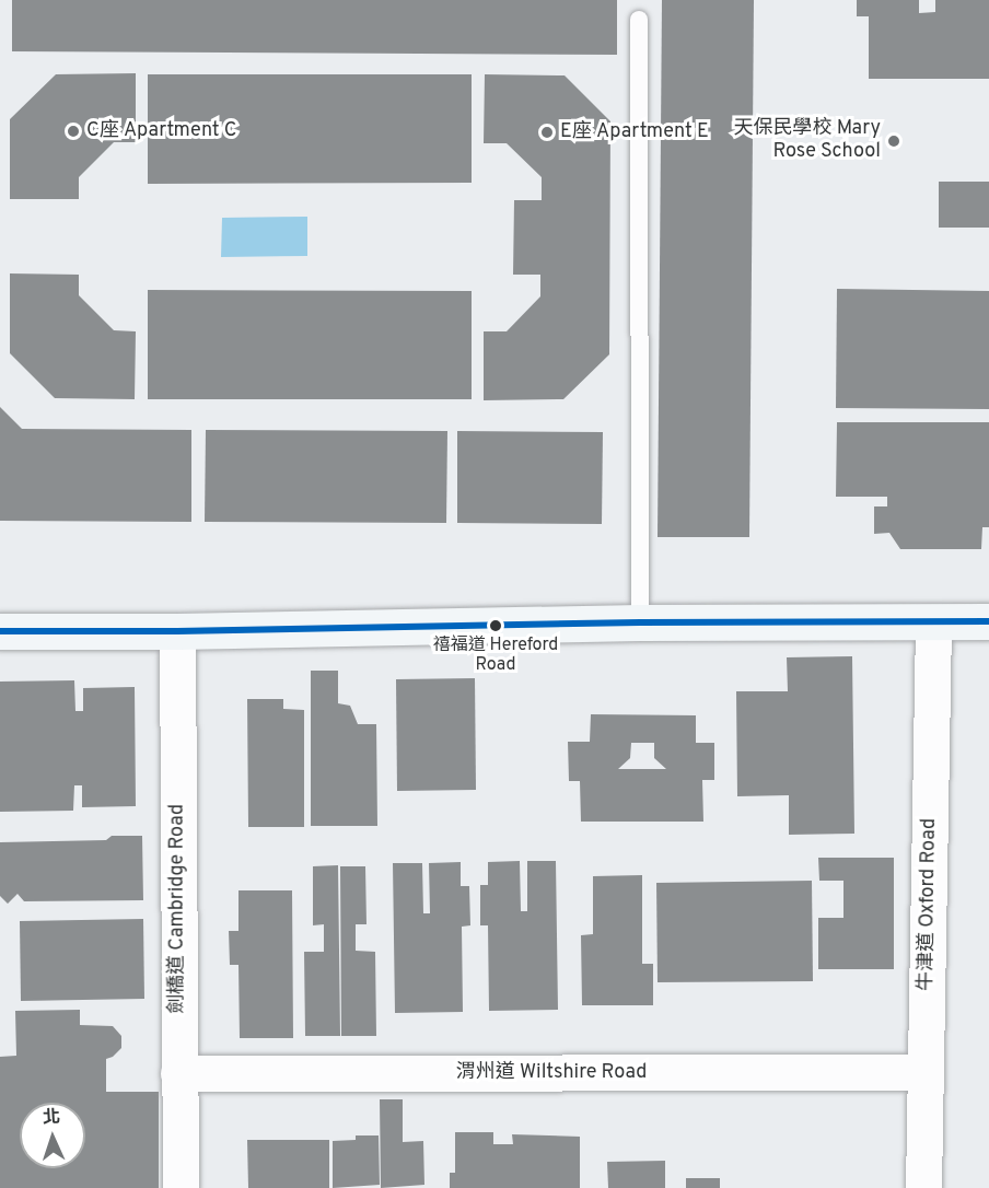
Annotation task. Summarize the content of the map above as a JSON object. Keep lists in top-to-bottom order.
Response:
{
  "streets": {
    "street": ["牛津道 Oxford Road", "劍橋道 Cambridge Road", "渭州道 Wiltshire Road"]
  },
  "crossings": [
    ["牛津道 Oxford Road", "渭州道 Wiltshire Road"],
    ["劍橋道 Cambridge Road", "渭州道 Wiltshire Road"]
  ],
  "places": [
    "C座 Apartment C",
    "E座 Apartment E",
    "天保民學校 Mary Rose School",
    "禧福道 Hereford Road"
  ],
  "north": "top"
}
